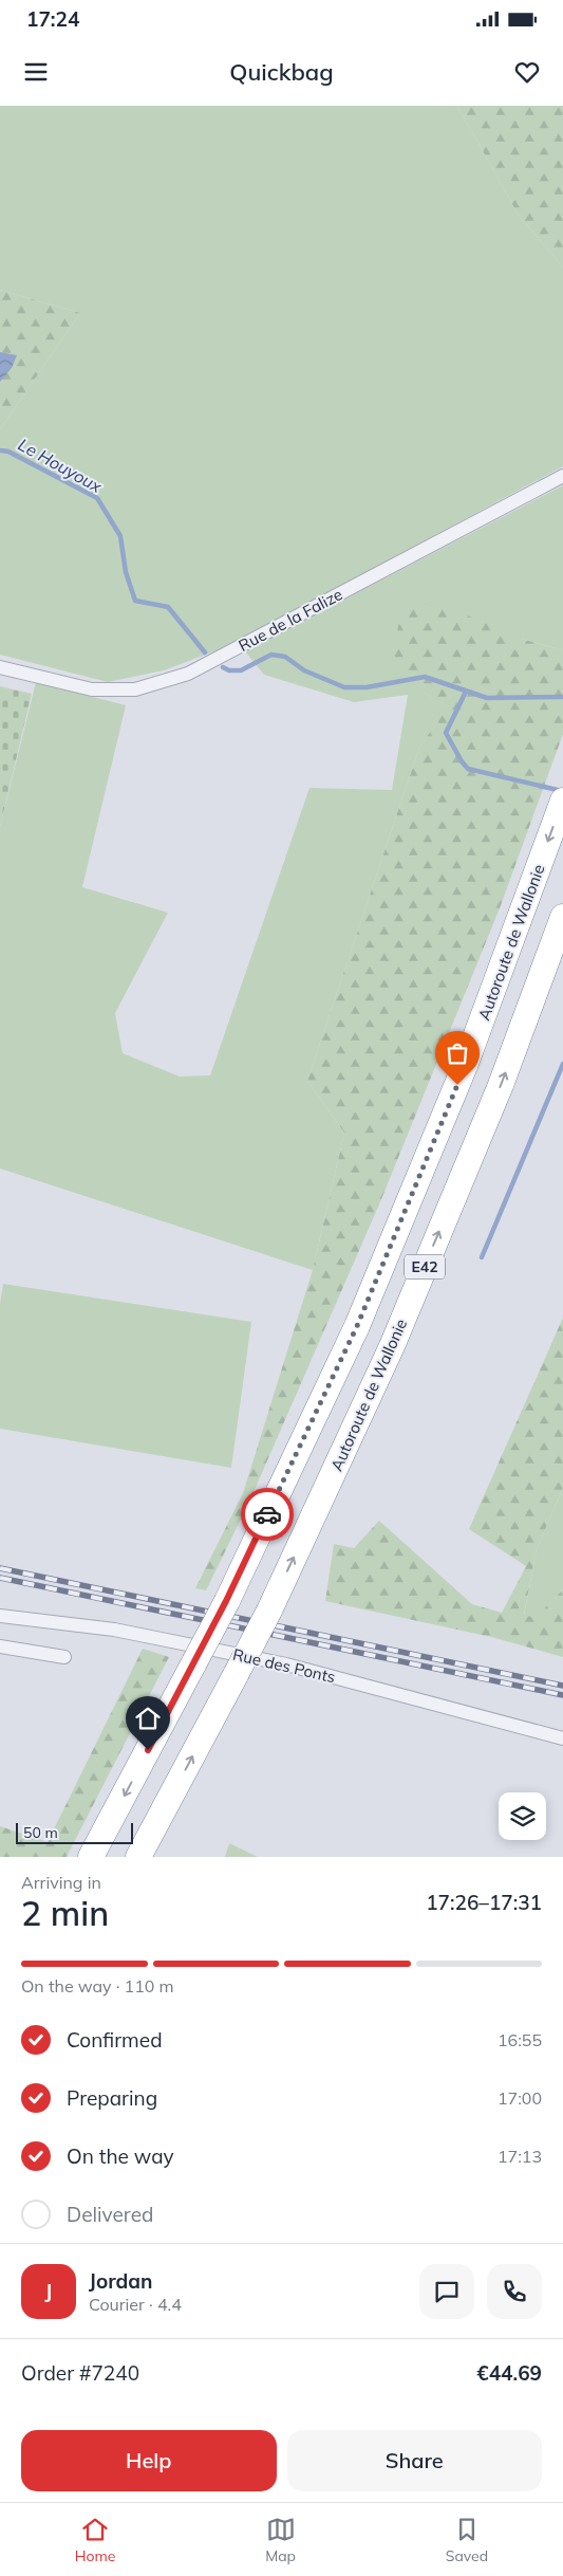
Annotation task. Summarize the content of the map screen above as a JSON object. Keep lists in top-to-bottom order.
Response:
{
  "streets": {
    "highway": ["Autoroute de Wallonie", "E42"],
    "street": ["Rue de la Falize", "Rue des Ponts"]
  },
  "water": ["Le Houyoux"],
  "scale_bar": "50 m",
  "page": {
    "status": "17:24",
    "header": "Quickbag",
    "scale": "50 m",
    "heading": ["2 min", "Arriving in", "17:26–17:31"],
    "panel": [
      "Jordan",
      "Courier · 4.4",
      "Order #7240",
      "€44.69"
    ],
    "bar": "On the way · 110 m",
    "list": [
      ["Confirmed", "16:55"],
      ["Preparing", "17:00"],
      ["On the way", "17:13"],
      "Delivered"
    ],
    "round": "J",
    "buttons": ["Help", "Share"],
    "tabs": ["Home", "Map", "Saved"]
  }
}
